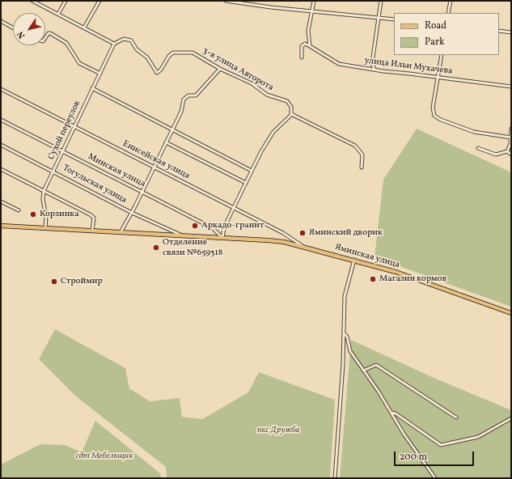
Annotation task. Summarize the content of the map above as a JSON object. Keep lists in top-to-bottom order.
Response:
{
  "streets": {
    "main road": ["Яминская улица"],
    "street": [
      "улица Ильи Мухачева",
      "3-я улица Авторота",
      "Сухой переулок",
      "Енисейская улица",
      "Минская улица",
      "Тогульская улица"
    ]
  },
  "crossings": [
    ["3-я улица Авторота", "Сухой переулок"],
    ["Сухой переулок", "Енисейская улица"],
    ["Сухой переулок", "Минская улица"],
    ["Сухой переулок", "Тогульская улица"],
    ["Сухой переулок", "Яминская улица"],
    ["Енисейская улица", "Яминская улица"],
    ["Минская улица", "Яминская улица"],
    ["Тогульская улица", "Яминская улица"]
  ],
  "parks": ["пкс Дружба", "сдт Мебельщик"],
  "places": [
    "Корзинка",
    "Аркадо-гранит",
    "Яминский дворик",
    "Отделение связи №659318",
    "Магазин кормов",
    "Строймир"
  ],
  "legend": ["Road", "Park"],
  "scale_bar": "200 m",
  "north": "bottom left"
}
